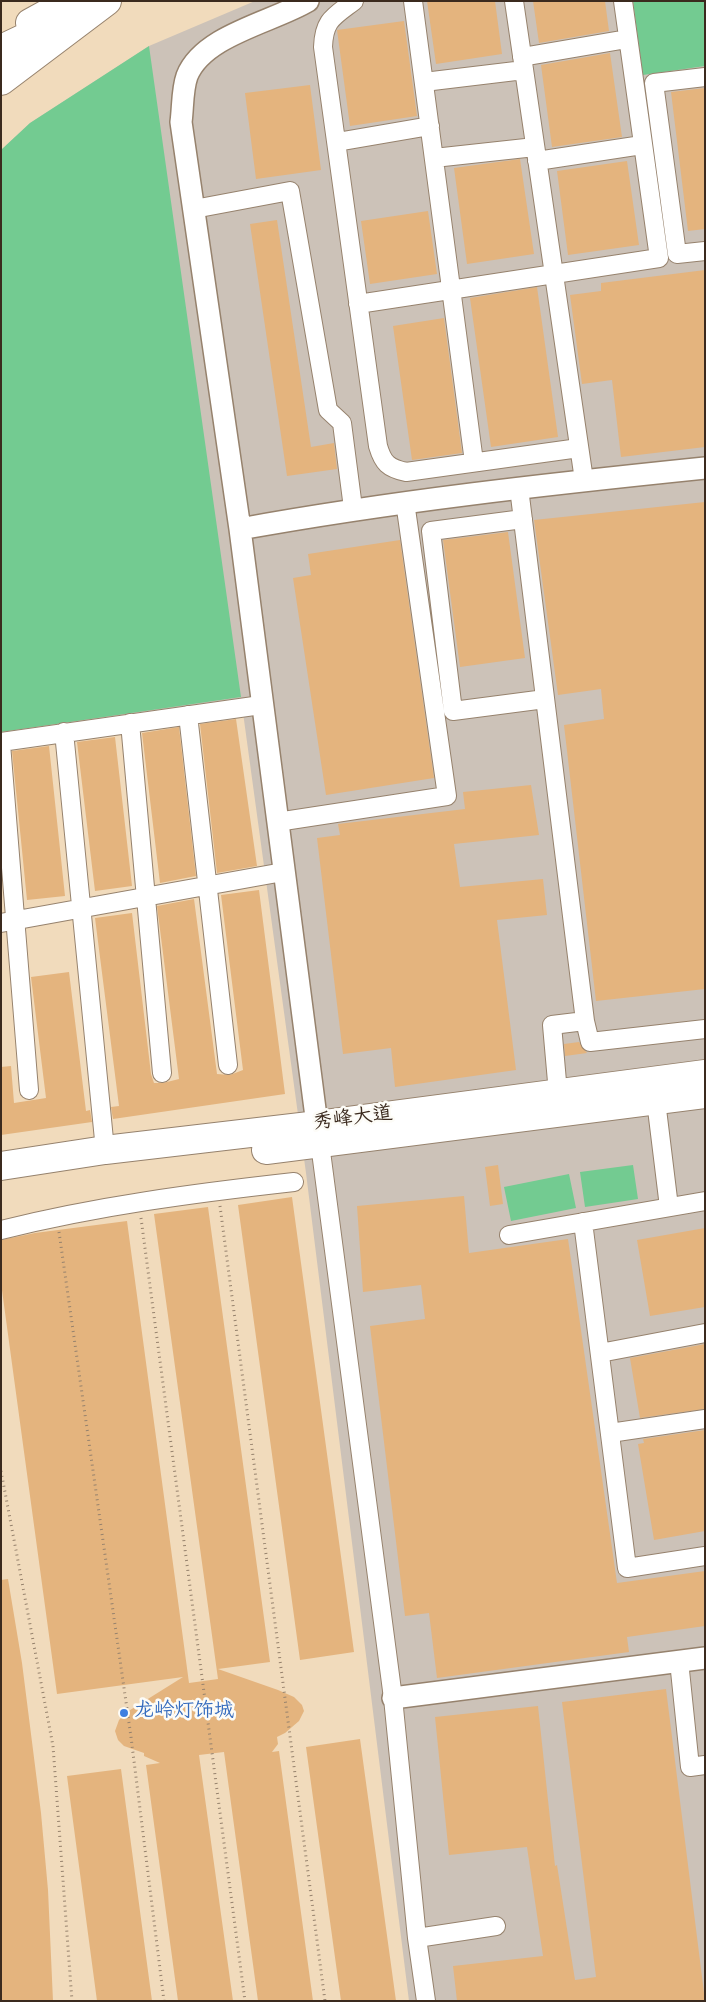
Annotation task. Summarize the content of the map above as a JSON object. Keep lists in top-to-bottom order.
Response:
{
  "streets": {
    "main road": ["秀峰大道"]
  },
  "places": ["龙岭灯饰城"]
}
